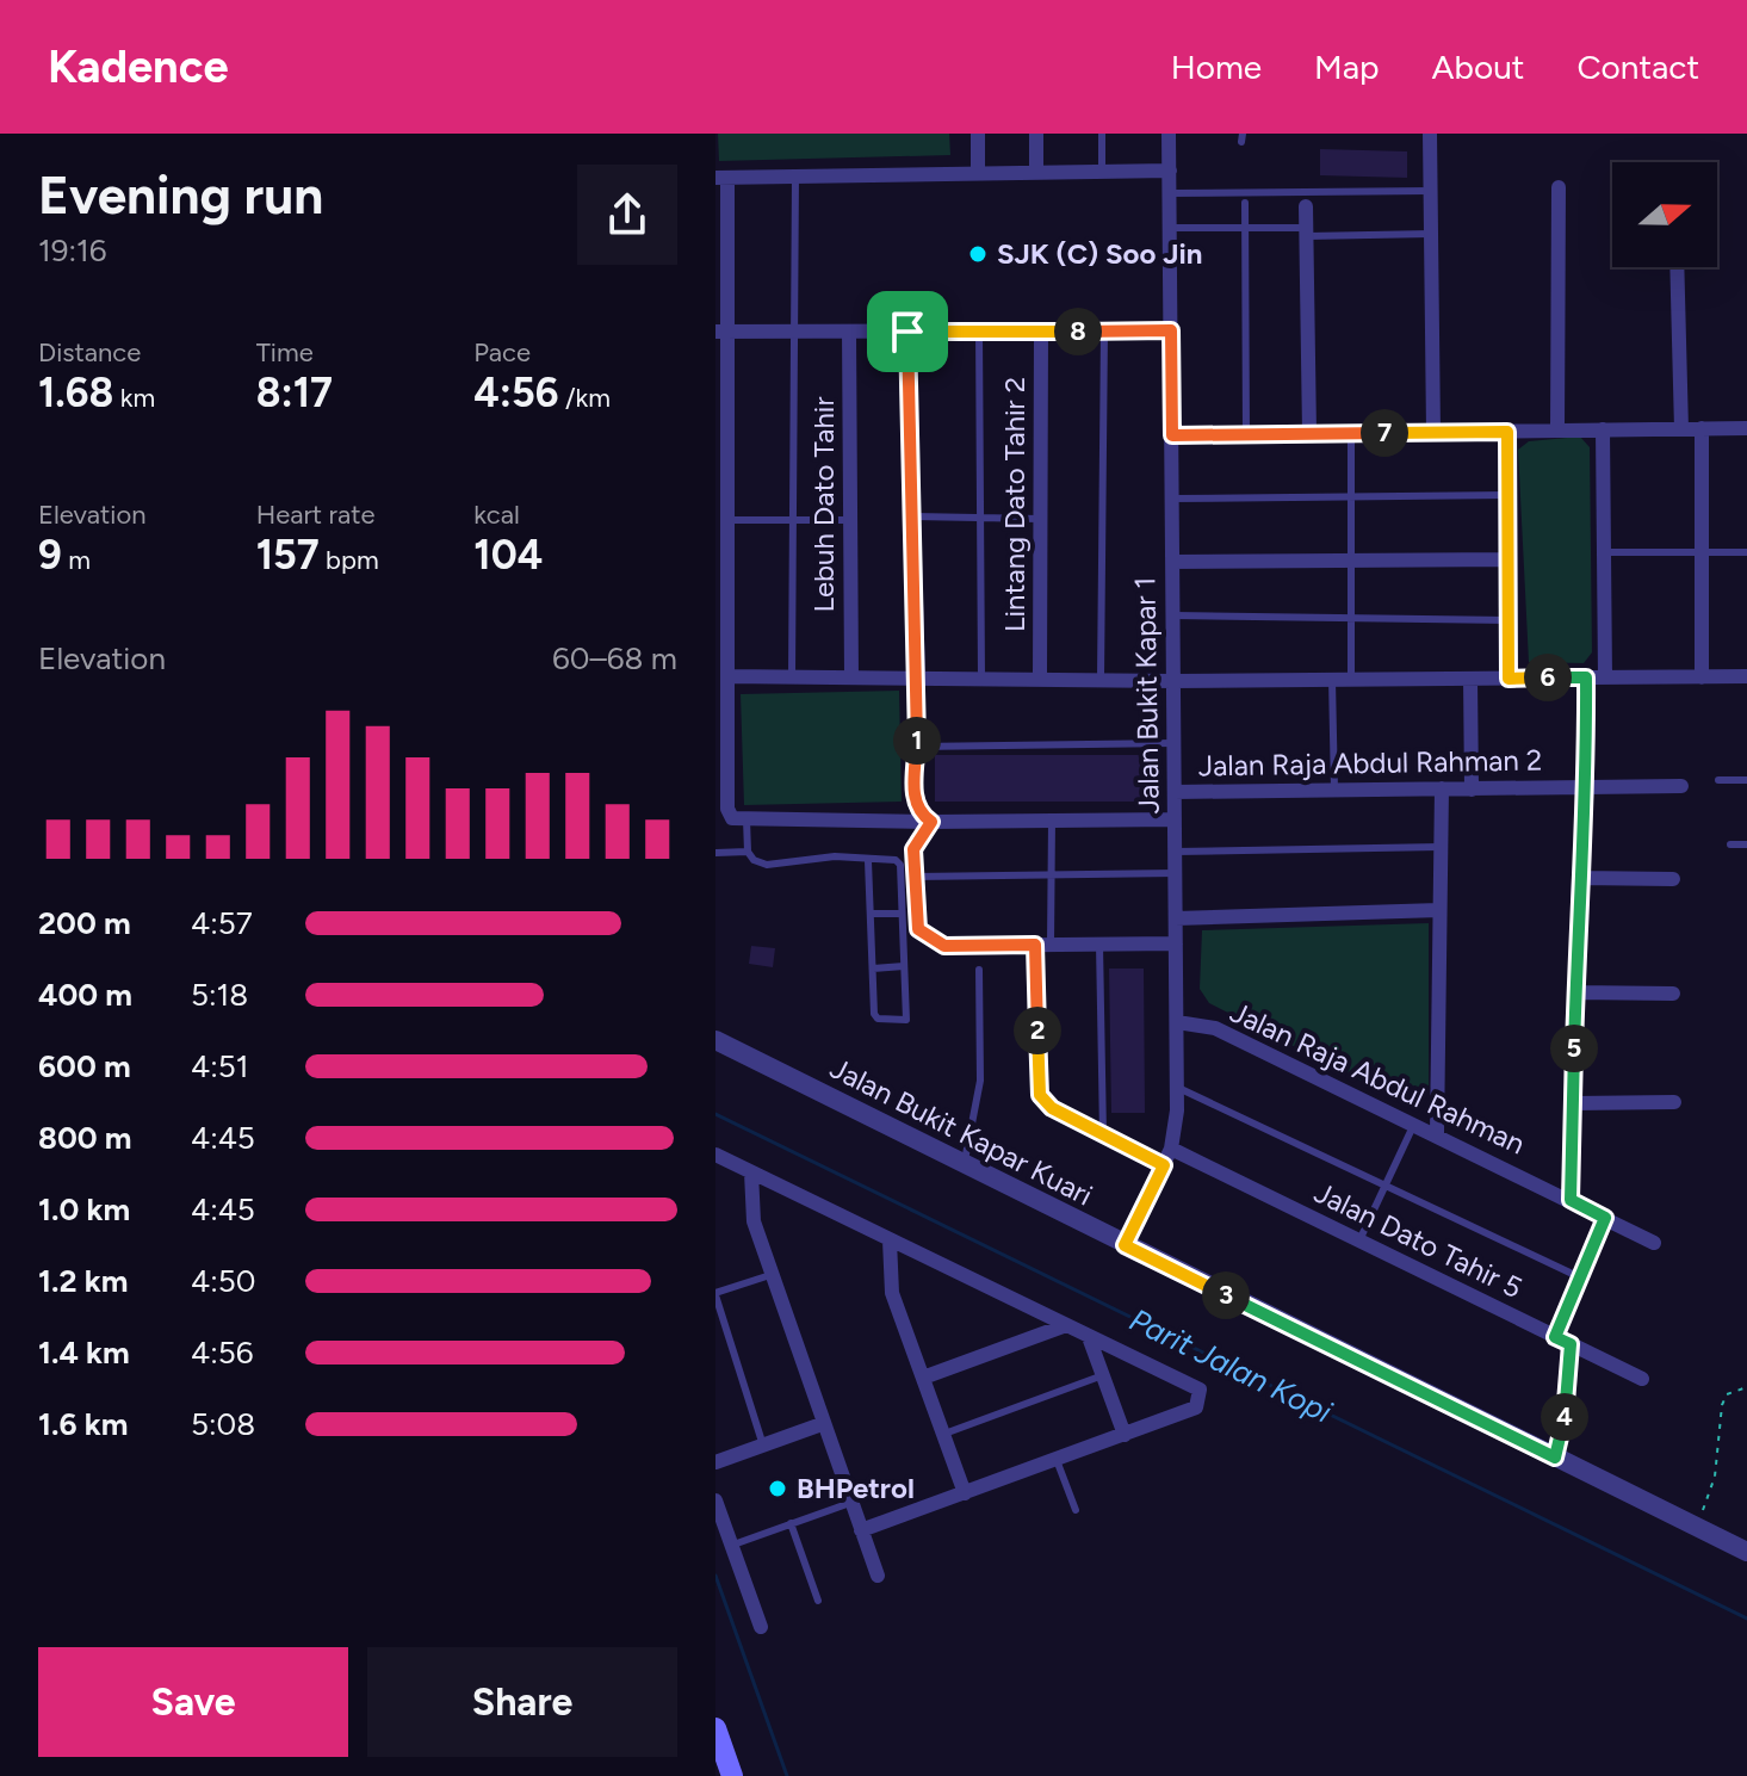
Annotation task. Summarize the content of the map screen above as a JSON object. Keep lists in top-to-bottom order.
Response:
{
  "streets": {
    "street": [
      "Lebuh Dato Tahir",
      "Lintang Dato Tahir 2",
      "Jalan Bukit Kapar 1",
      "Jalan Raja Abdul Rahman 2",
      "Jalan Raja Abdul Rahman",
      "Jalan Bukit Kapar Kuari",
      "Jalan Dato Tahir 5"
    ]
  },
  "crossings": [
    ["Jalan Bukit Kapar 1", "Jalan Raja Abdul Rahman 2"],
    ["Jalan Bukit Kapar 1", "Jalan Raja Abdul Rahman"],
    ["Jalan Bukit Kapar 1", "Jalan Bukit Kapar Kuari"],
    ["Jalan Bukit Kapar 1", "Jalan Dato Tahir 5"]
  ],
  "water": ["Parit Jalan Kopi"],
  "places": ["SJK (C) Soo Jin", "BHPetrol"],
  "north": "right",
  "page": {
    "header": "Kadence",
    "nav": [
      "Home",
      "Map",
      "About",
      "Contact"
    ],
    "heading": ["Evening run", "19:16"],
    "stats": [
      ["Distance", "1.68 km"],
      ["Time", "8:17"],
      ["Pace", "4:56 /km"],
      ["Elevation", "9 m"],
      ["Heart rate", "157 bpm"],
      ["kcal", "104"]
    ],
    "pins": [
      "8",
      "7",
      "6",
      "1",
      "2",
      "5",
      "3",
      "4"
    ],
    "chart": ["Elevation", "60–68 m"],
    "list": [
      {
        "name": "200 m",
        "note": "4:57"
      },
      {
        "name": "400 m",
        "note": "5:18"
      },
      {
        "name": "600 m",
        "note": "4:51"
      },
      {
        "name": "800 m",
        "note": "4:45"
      },
      {
        "name": "1.0 km",
        "note": "4:45"
      },
      {
        "name": "1.2 km",
        "note": "4:50"
      },
      {
        "name": "1.4 km",
        "note": "4:56"
      },
      {
        "name": "1.6 km",
        "note": "5:08"
      }
    ],
    "buttons": ["Save", "Share"]
  }
}
